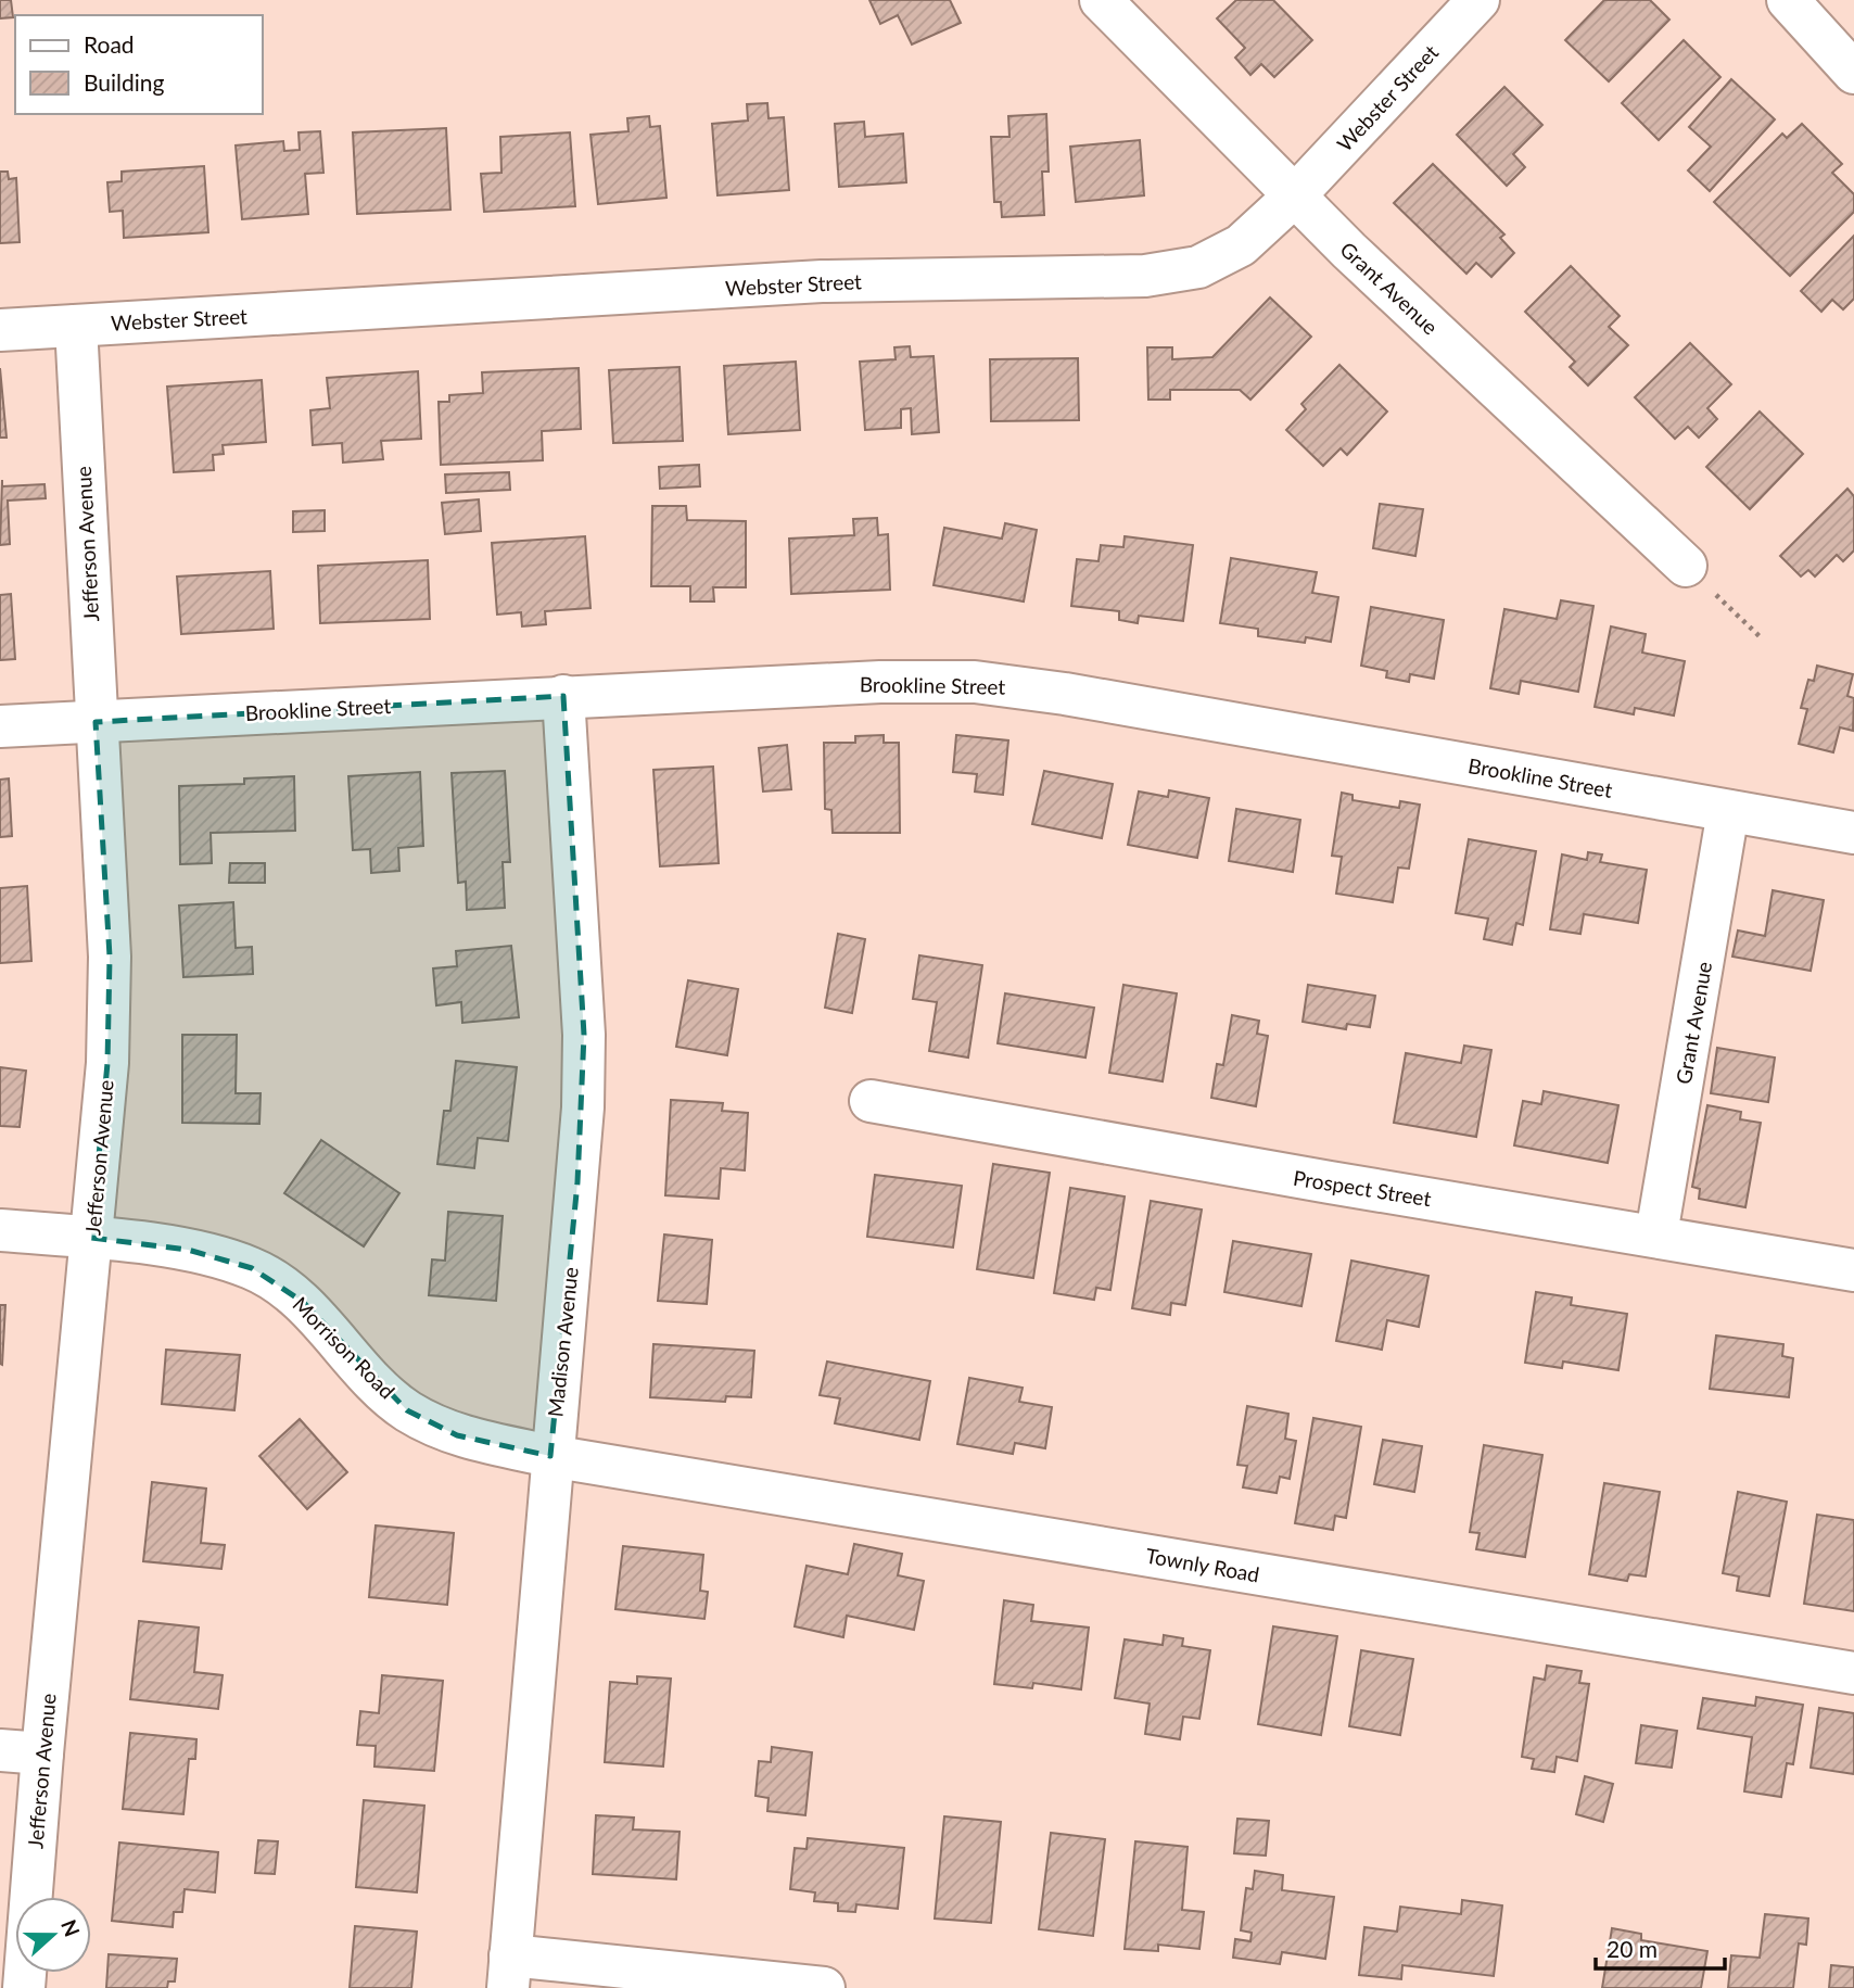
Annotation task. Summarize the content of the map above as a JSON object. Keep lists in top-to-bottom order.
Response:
{
  "streets": {
    "street": [
      "Webster Street",
      "Grant Avenue",
      "Jefferson Avenue",
      "Brookline Street",
      "Prospect Street",
      "Madison Avenue",
      "Morrison Road",
      "Townly Road"
    ]
  },
  "crossings": [
    ["Webster Street", "Grant Avenue"],
    ["Webster Street", "Jefferson Avenue"],
    ["Grant Avenue", "Brookline Street"],
    ["Grant Avenue", "Prospect Street"],
    ["Jefferson Avenue", "Brookline Street"],
    ["Jefferson Avenue", "Morrison Road"],
    ["Brookline Street", "Madison Avenue"],
    ["Madison Avenue", "Morrison Road"],
    ["Madison Avenue", "Townly Road"],
    ["Morrison Road", "Townly Road"]
  ],
  "legend": ["Road", "Building"],
  "scale_bar": "20 m",
  "north": "right"
}
